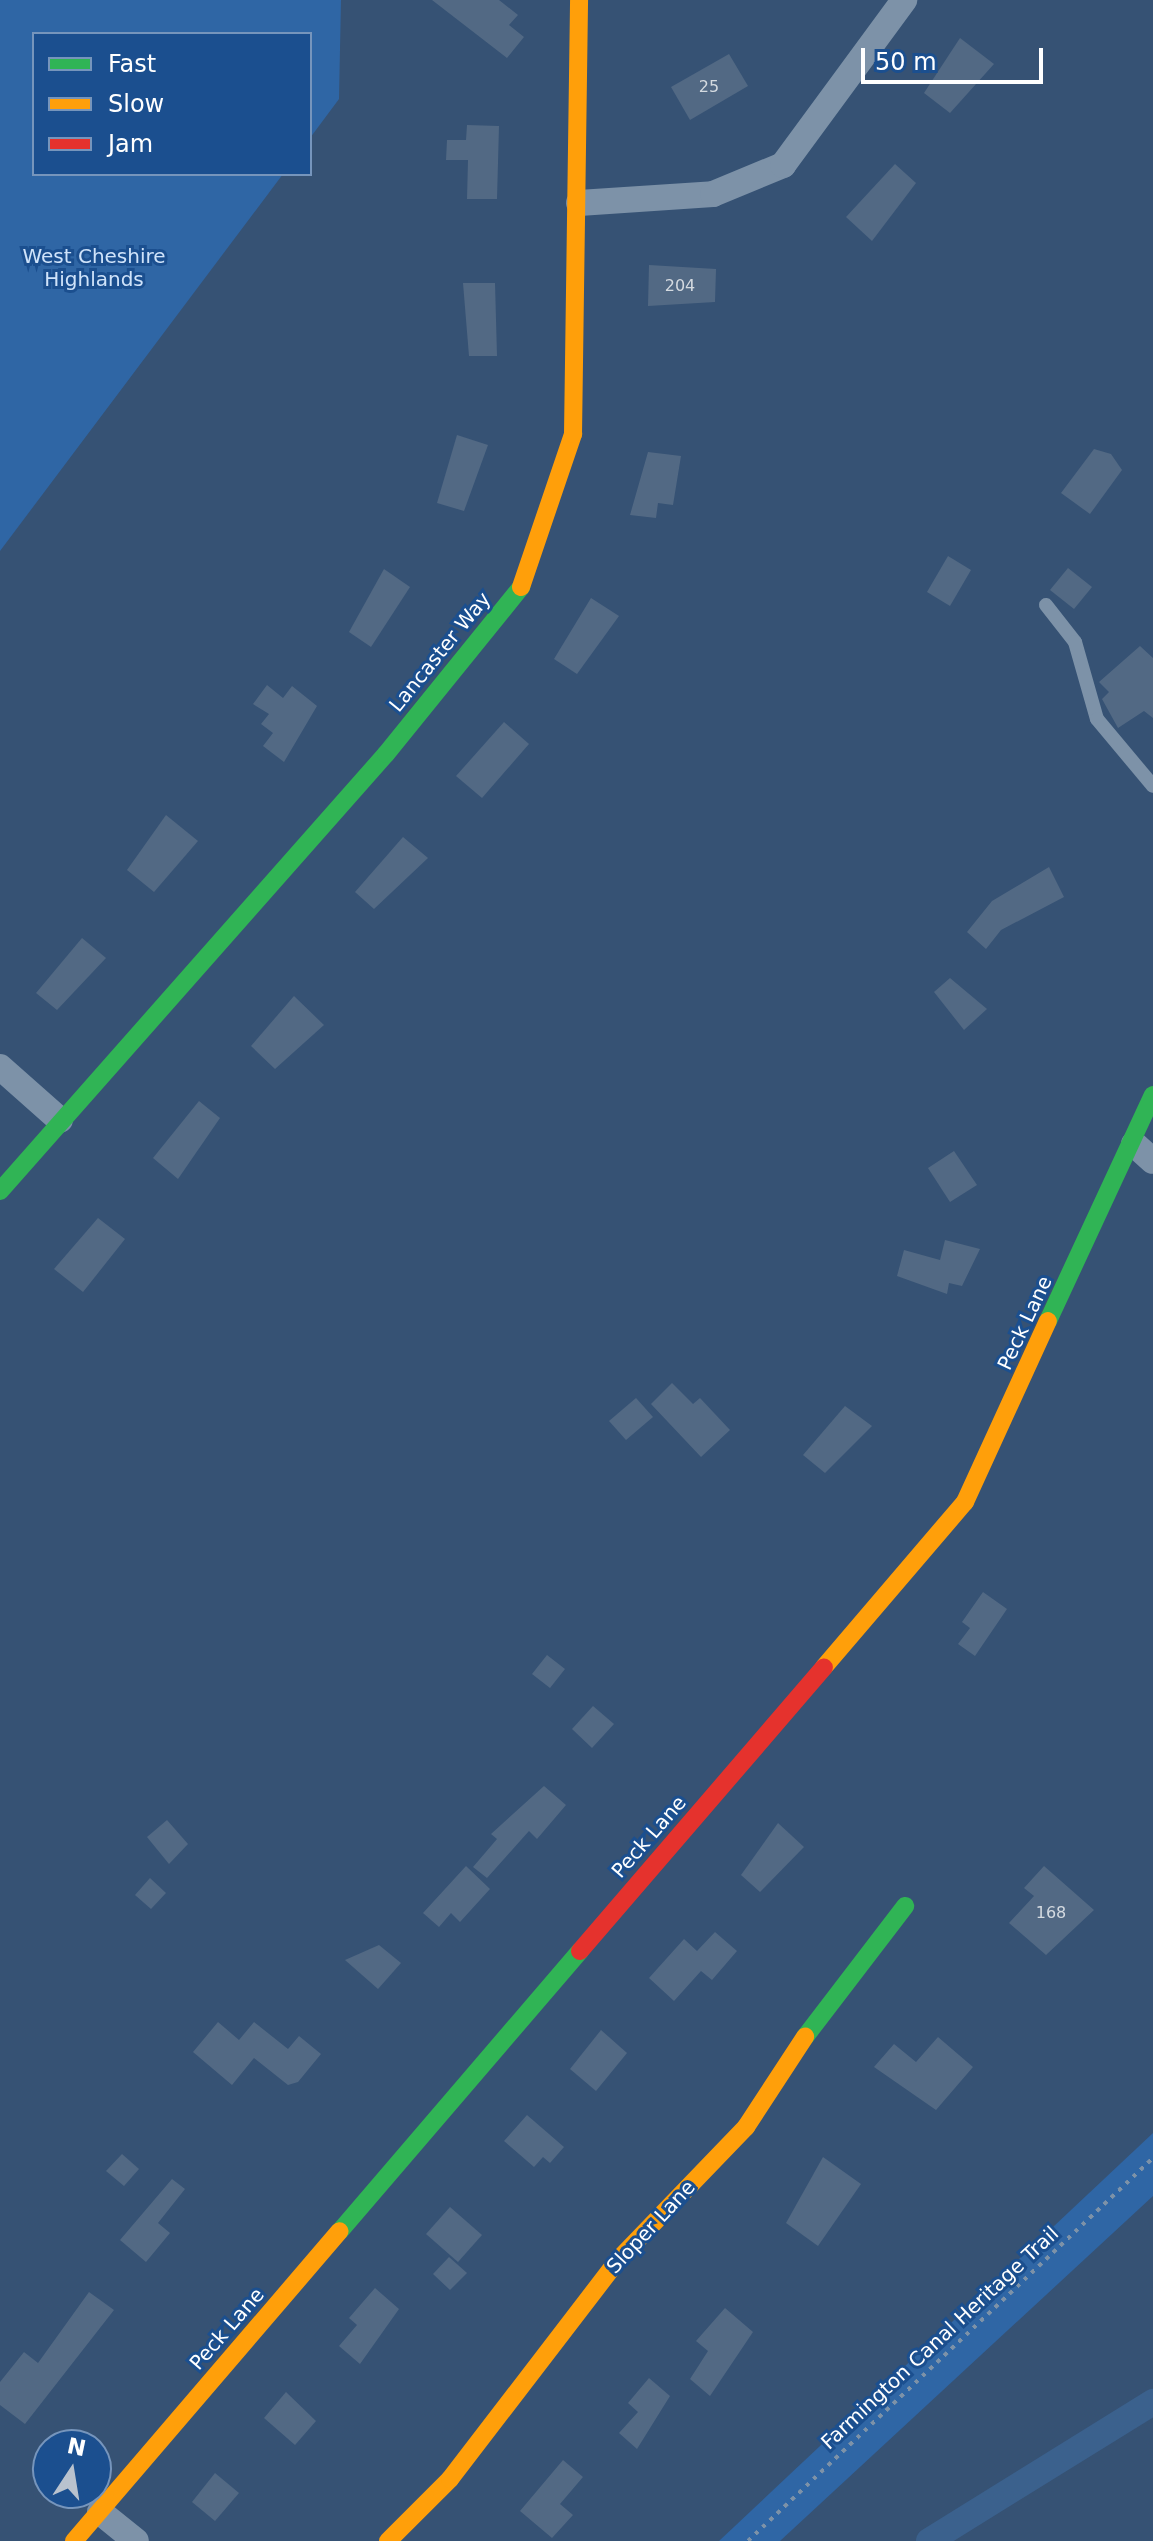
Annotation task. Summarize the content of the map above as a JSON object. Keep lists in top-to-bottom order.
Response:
{
  "streets": {
    "street": ["Lancaster Way", "Peck Lane", "Sloper Lane"],
    "path": ["Farmington Canal Heritage Trail"]
  },
  "parks": ["West Cheshire Highlands"],
  "house_numbers": ["25", "204", "168"],
  "legend": ["Fast", "Slow", "Jam"],
  "scale_bar": "50 m",
  "north": "top"
}
